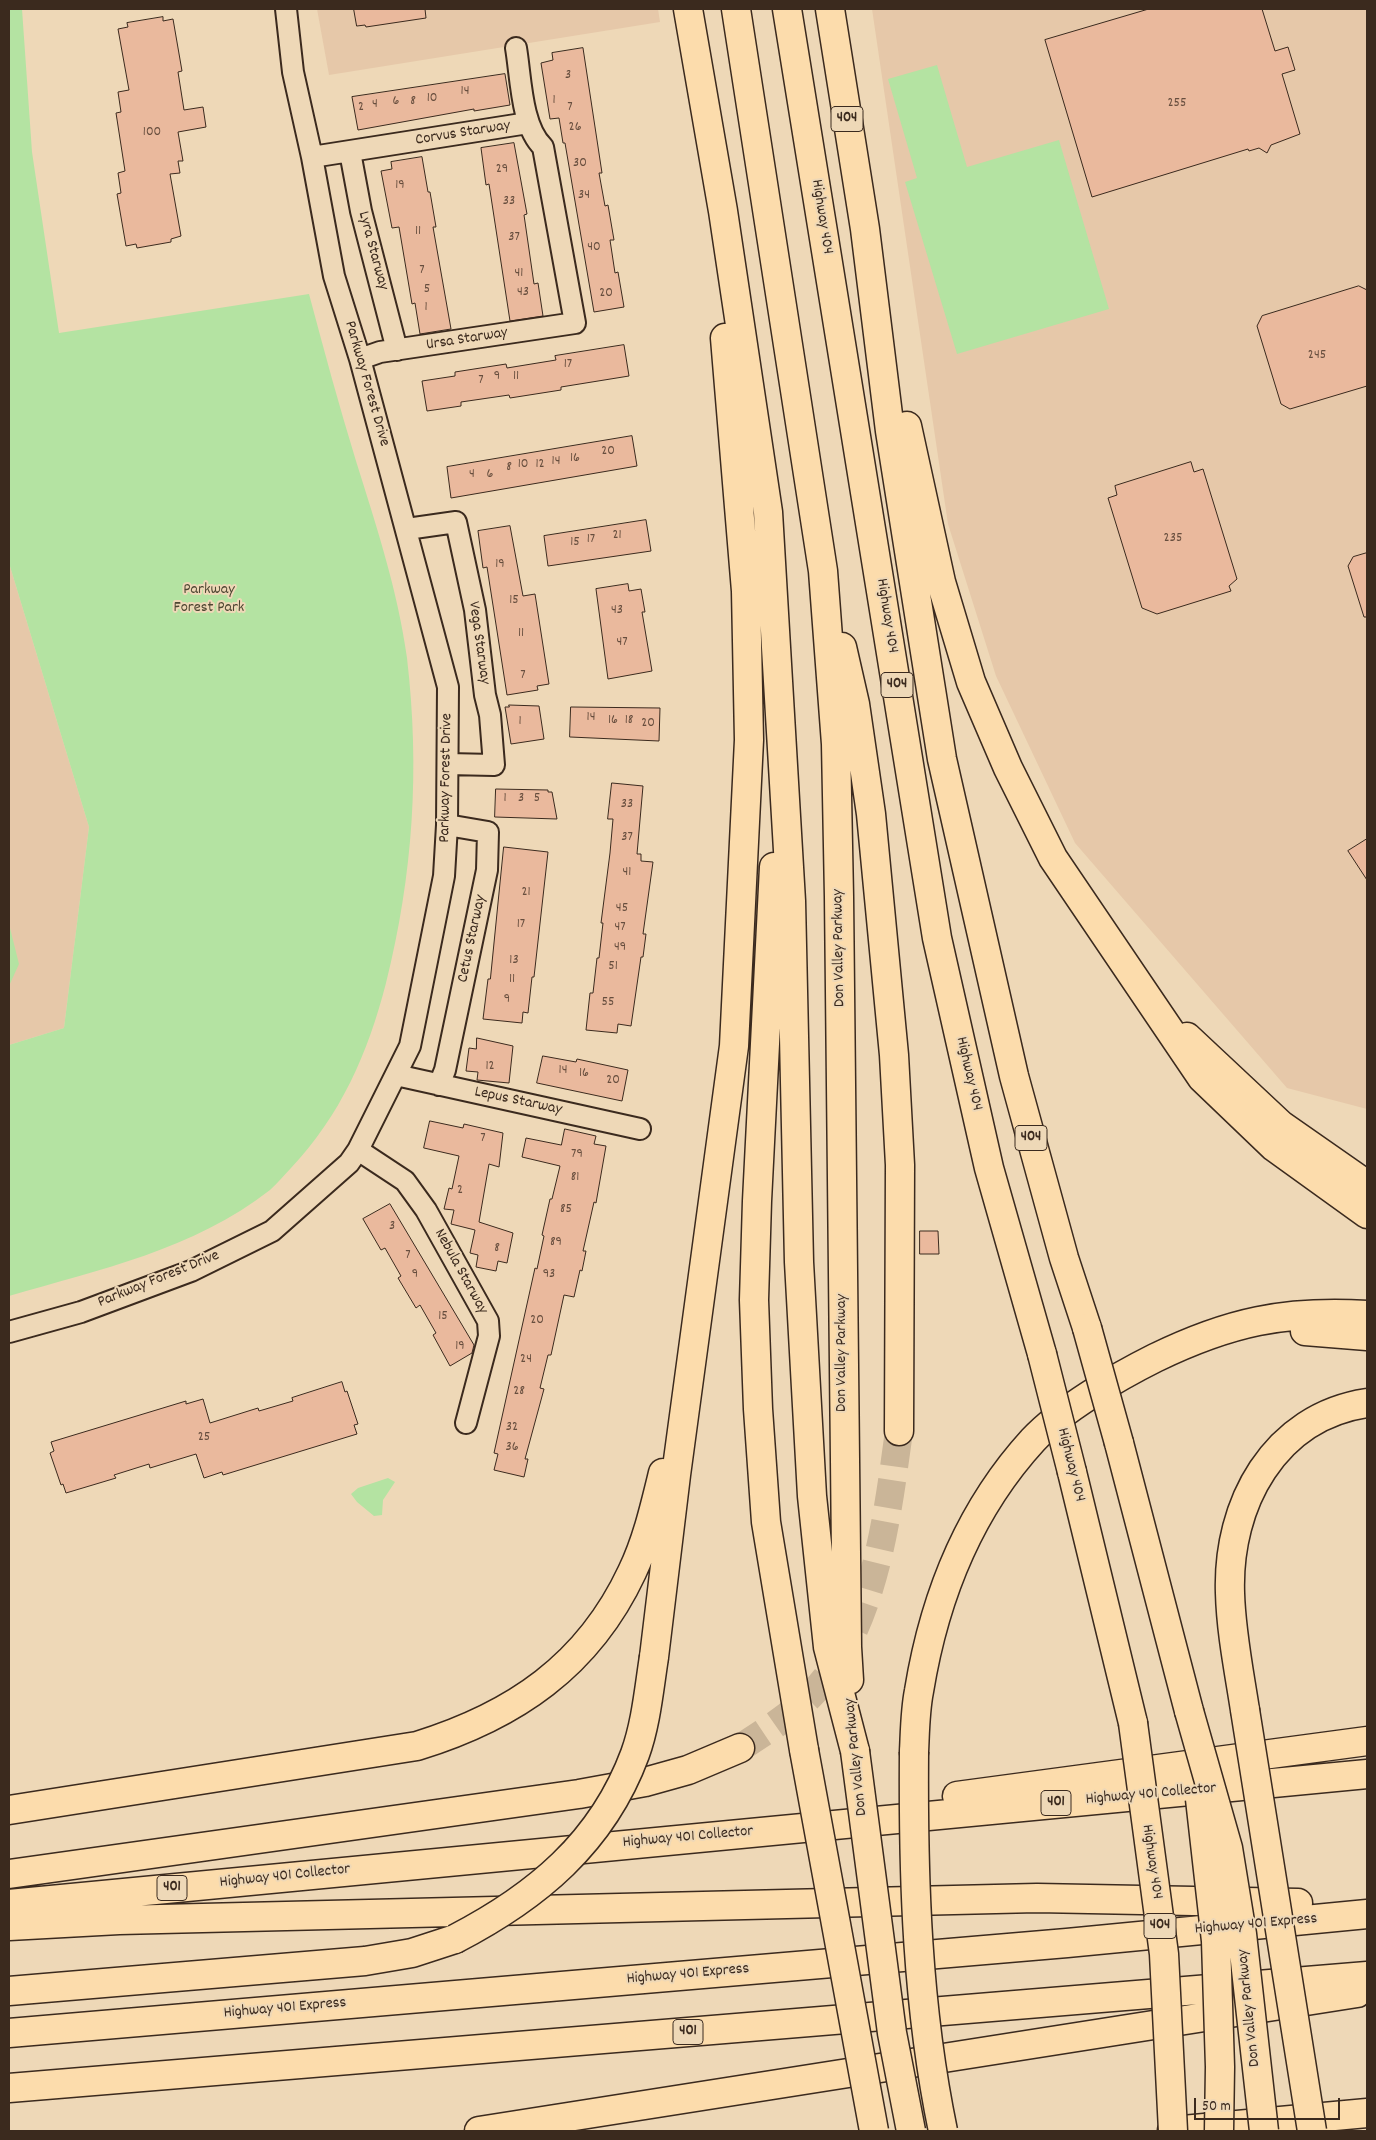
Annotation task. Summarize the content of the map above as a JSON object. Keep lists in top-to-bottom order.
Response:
{
  "streets": {
    "highway": [
      "404",
      "Highway 404",
      "Don Valley Parkway",
      "Highway 401 Collector",
      "401",
      "Highway 401 Express"
    ],
    "street": [
      "Corvus Starway",
      "Lyra Starway",
      "Ursa Starway",
      "Parkway Forest Drive",
      "Vega Starway",
      "Cetus Starway",
      "Lepus Starway",
      "Nebula Starway"
    ]
  },
  "crossings": [
    ["Corvus Starway", "Lyra Starway"],
    ["Corvus Starway", "Ursa Starway"],
    ["Corvus Starway", "Parkway Forest Drive"],
    ["Highway 404", "Don Valley Parkway"],
    ["Lyra Starway", "Ursa Starway"],
    ["Ursa Starway", "Parkway Forest Drive"],
    ["Parkway Forest Drive", "Vega Starway"],
    ["Parkway Forest Drive", "Cetus Starway"],
    ["Parkway Forest Drive", "Lepus Starway"],
    ["Parkway Forest Drive", "Nebula Starway"],
    ["Cetus Starway", "Lepus Starway"]
  ],
  "parks": ["Parkway Forest Park"],
  "house_numbers": [
    "3",
    "14",
    "10",
    "1",
    "6",
    "8",
    "255",
    "4",
    "2",
    "7",
    "26",
    "100",
    "30",
    "29",
    "19",
    "34",
    "33",
    "11",
    "37",
    "40",
    "7",
    "41",
    "5",
    "43",
    "20",
    "1",
    "245",
    "17",
    "9",
    "11",
    "7",
    "20",
    "16",
    "14",
    "10",
    "12",
    "8",
    "4",
    "6",
    "21",
    "235",
    "17",
    "15",
    "19",
    "15",
    "43",
    "11",
    "47",
    "7",
    "14",
    "16",
    "18",
    "1",
    "20",
    "1",
    "3",
    "5",
    "33",
    "37",
    "41",
    "21",
    "45",
    "17",
    "47",
    "49",
    "13",
    "51",
    "11",
    "9",
    "55",
    "12",
    "14",
    "16",
    "20",
    "7",
    "79",
    "81",
    "2",
    "85",
    "3",
    "89",
    "8",
    "7",
    "9",
    "93",
    "15",
    "20",
    "19",
    "24",
    "28",
    "32",
    "25",
    "36"
  ],
  "scale_bar": "50 m"
}
